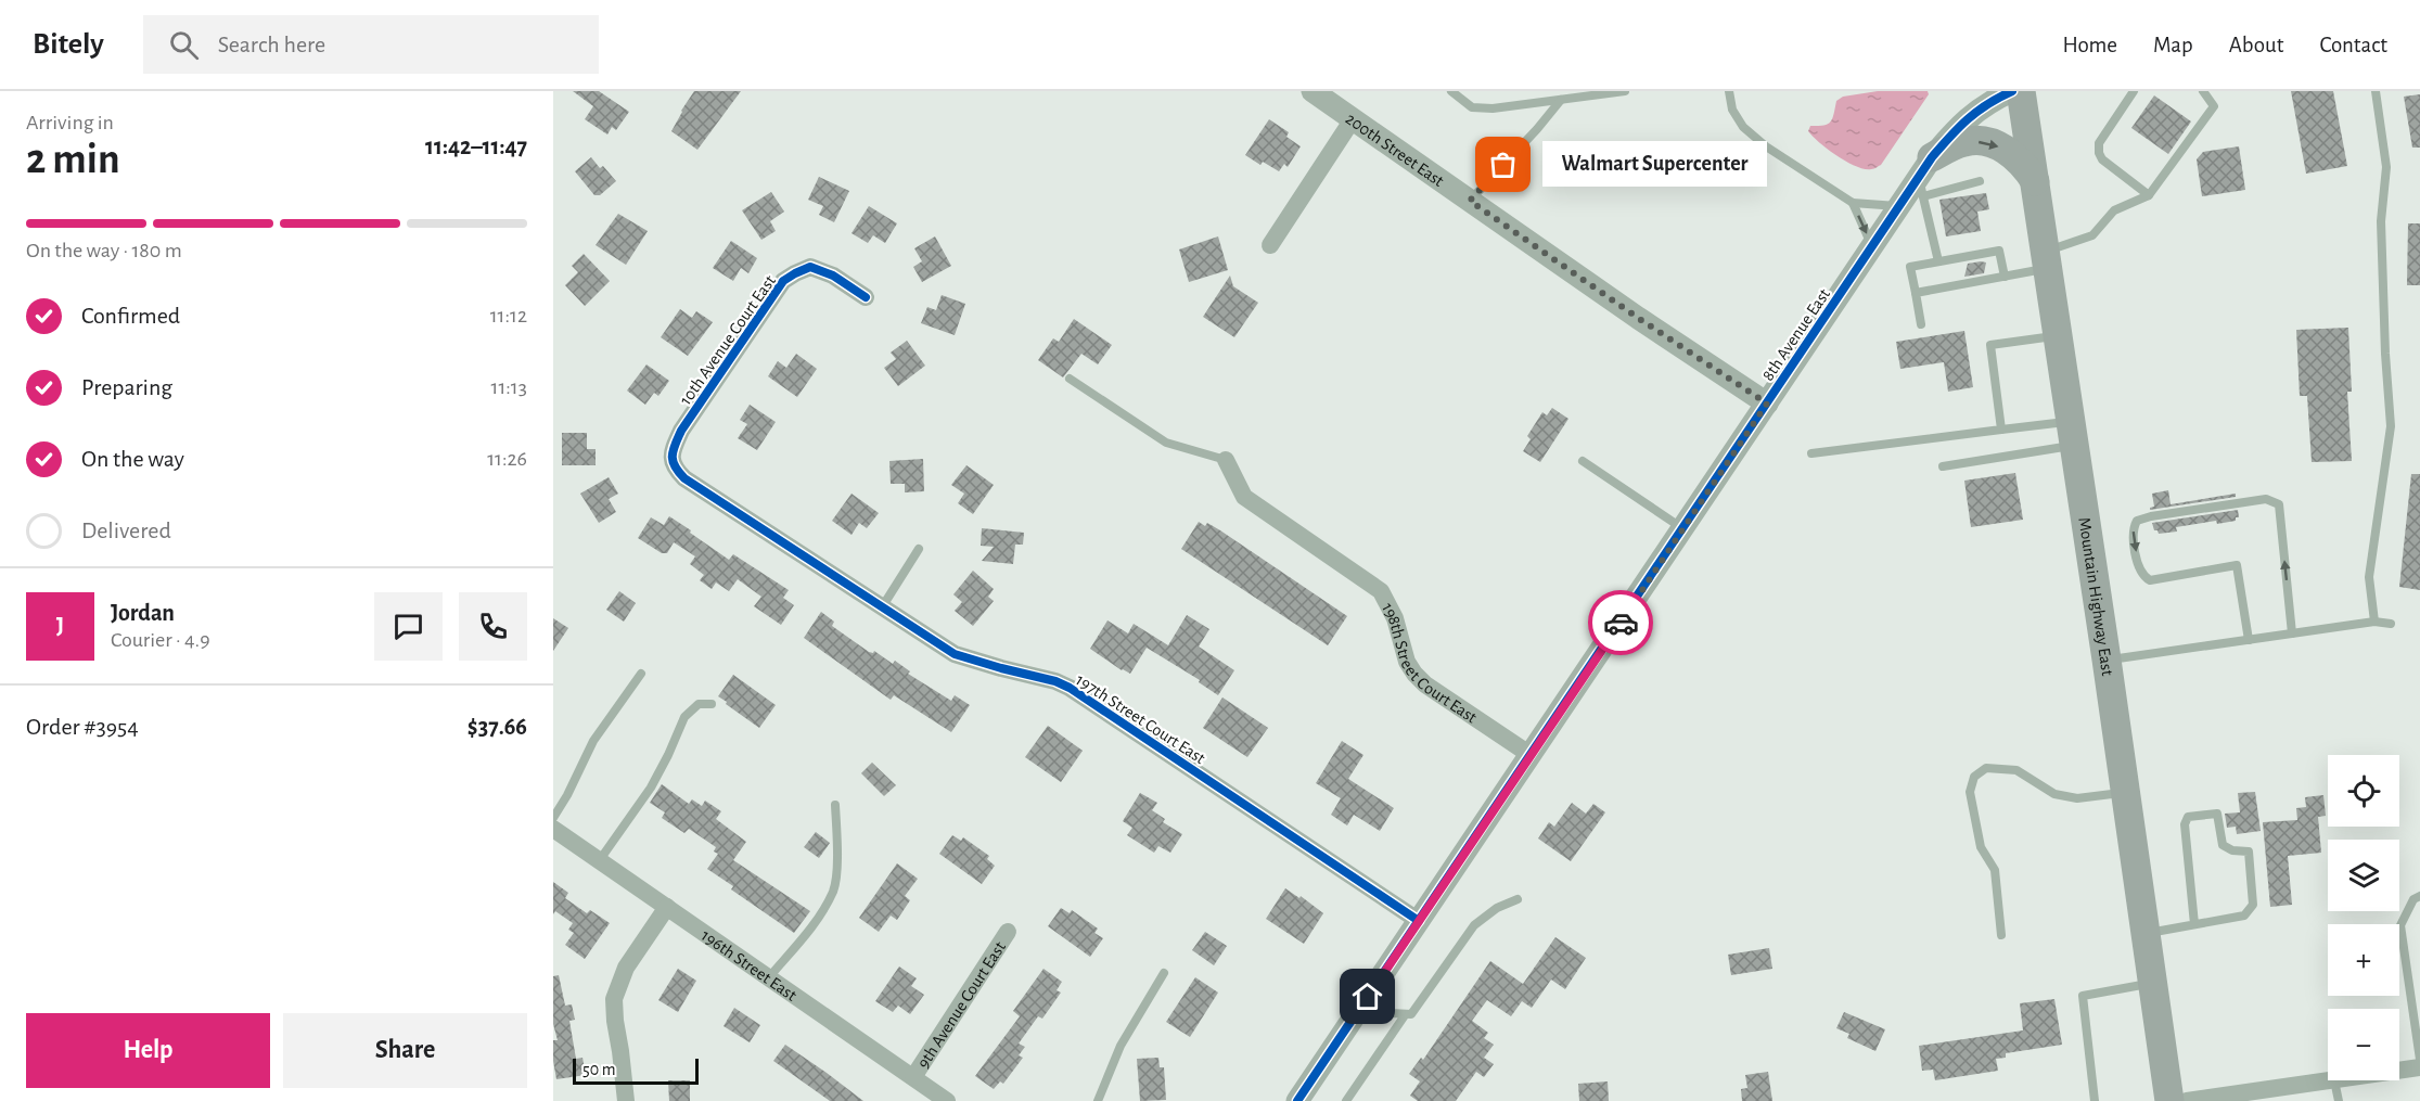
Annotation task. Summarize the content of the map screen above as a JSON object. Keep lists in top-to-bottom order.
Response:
{
  "streets": {
    "main road": ["Mountain Highway East"],
    "street": [
      "200th Street East",
      "8th Avenue East",
      "10th Avenue Court East",
      "198th Street Court East",
      "197th Street Court East",
      "196th Street East",
      "9th Avenue Court East"
    ]
  },
  "crossings": [
    ["200th Street East", "8th Avenue East"],
    ["8th Avenue East", "198th Street Court East"],
    ["8th Avenue East", "197th Street Court East"],
    ["10th Avenue Court East", "197th Street Court East"],
    ["196th Street East", "9th Avenue Court East"]
  ],
  "places": ["Walmart Supercenter"],
  "scale_bar": "50 m",
  "page": {
    "header": "Bitely",
    "search": "Search here",
    "nav": [
      "Home",
      "Map",
      "About",
      "Contact"
    ],
    "heading": ["2 min", "Arriving in", "11:42–11:47"],
    "panel": [
      "Jordan",
      "Courier · 4.9",
      "Order #3954",
      "$37.66"
    ],
    "bubble": "Walmart Supercenter",
    "bar": "On the way · 180 m",
    "list": [
      ["Confirmed", "11:12"],
      ["Preparing", "11:13"],
      ["On the way", "11:26"],
      "Delivered"
    ],
    "round": "J",
    "map_buttons": ["+", "−"],
    "buttons": ["Help", "Share"],
    "scale": "50 m"
  }
}
